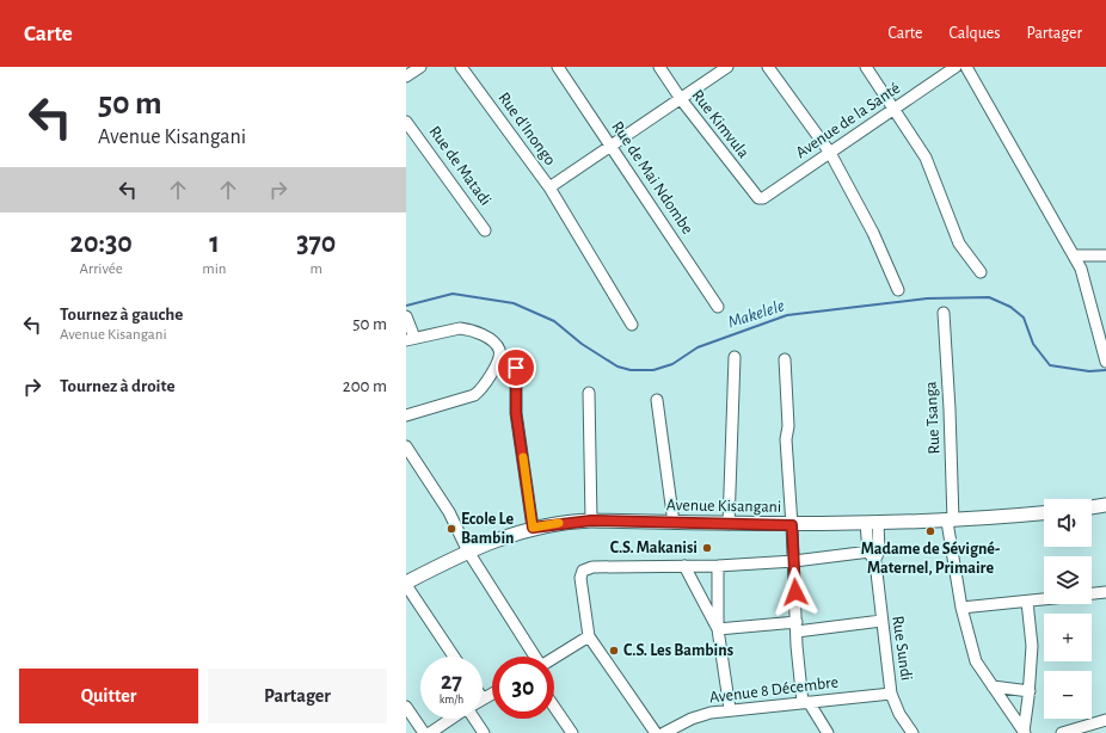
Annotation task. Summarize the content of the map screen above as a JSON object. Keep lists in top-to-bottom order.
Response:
{
  "streets": {
    "street": [
      "Avenue de la Santé",
      "Rue Kimvula",
      "Rue d'Inongo",
      "Rue de Matadi",
      "Rue de Mai Ndombe",
      "Rue Tsanga",
      "Avenue Kisangani",
      "Rue Sundi",
      "Avenue 8 Décembre"
    ]
  },
  "crossings": [
    ["Avenue de la Santé", "Rue Kimvula"],
    ["Rue Tsanga", "Avenue Kisangani"],
    ["Avenue Kisangani", "Rue Sundi"],
    ["Rue Sundi", "Avenue 8 Décembre"]
  ],
  "water": ["Makelele"],
  "places": [
    "Ecole Le Bambin",
    "Madame de Sévigné- Maternel, Primaire",
    "C.S. Makanisi",
    "C.S. Les Bambins"
  ],
  "page": {
    "header": "Carte",
    "nav": ["Carte", "Calques", "Partager"],
    "turn": ["50 m", "Avenue Kisangani"],
    "eta": [
      "20:30",
      "Arrivée",
      "1",
      "min",
      "370",
      "m"
    ],
    "list": [
      {
        "name": "Tournez à gauche",
        "note": "Avenue Kisangani",
        "value": "50 m"
      },
      {
        "name": "Tournez à droite",
        "value": "200 m"
      }
    ],
    "map_buttons": ["+", "−"],
    "speed": "27 km/h",
    "limit": "30",
    "buttons": ["Quitter", "Partager"]
  }
}
